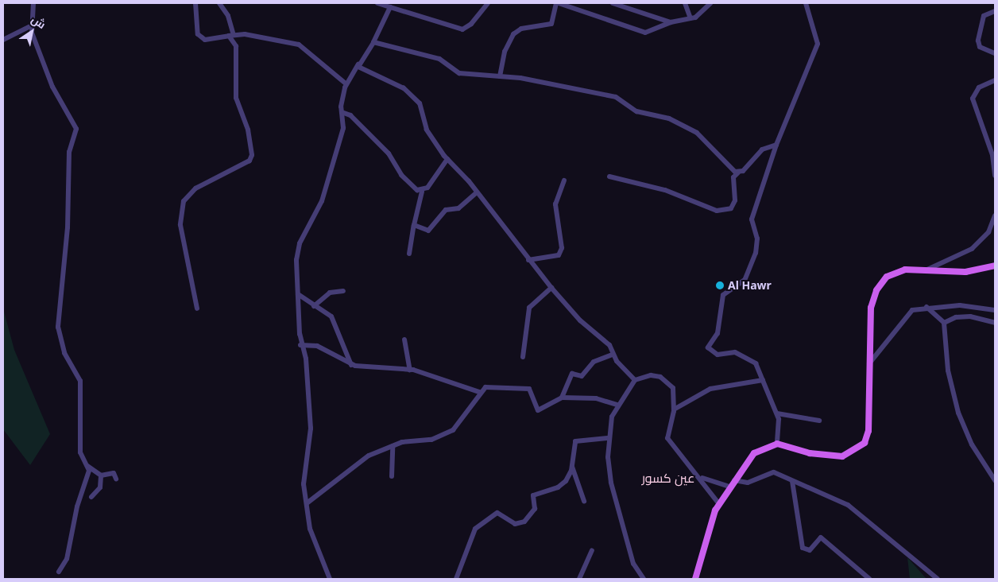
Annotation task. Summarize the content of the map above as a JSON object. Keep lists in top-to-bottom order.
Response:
{
  "districts": ["عين كسور"],
  "places": ["Al Hawr"],
  "north": "top right"
}
